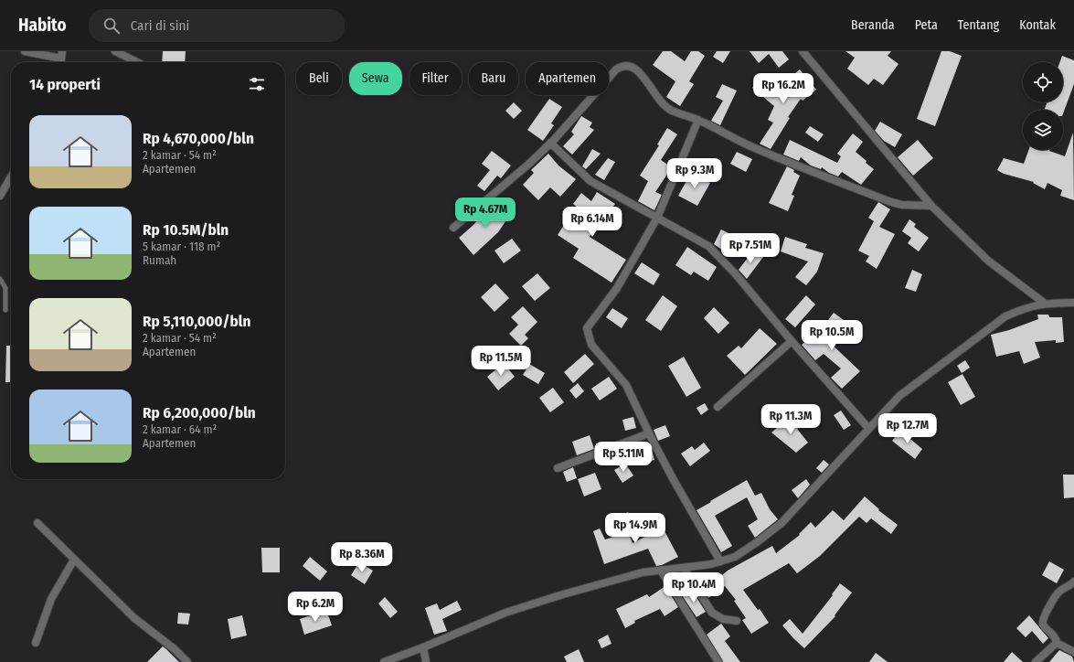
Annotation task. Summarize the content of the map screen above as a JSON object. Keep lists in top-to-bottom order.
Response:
{
  "page": {
    "header": "Habito",
    "search": "Cari di sini",
    "nav": [
      "Beranda",
      "Peta",
      "Tentang",
      "Kontak"
    ],
    "chip": [
      "Beli",
      "Sewa",
      "Filter",
      "Baru",
      "Apartemen"
    ],
    "heading": "14 properti",
    "price": [
      "Rp 16.2M",
      "Rp 9.3M",
      "Rp 4.67M",
      "Rp 6.14M",
      "Rp 7.51M",
      "Rp 10.5M",
      "Rp 11.5M",
      "Rp 11.3M",
      "Rp 12.7M",
      "Rp 5.11M",
      "Rp 14.9M",
      "Rp 8.36M",
      "Rp 10.4M",
      "Rp 6.2M"
    ],
    "list": [
      {
        "name": "Rp 4,670,000/bln",
        "note": "2 kamar · 54 m² · Apartemen"
      },
      {
        "name": "Rp 10.5M/bln",
        "note": "5 kamar · 118 m² · Rumah"
      },
      {
        "name": "Rp 5,110,000/bln",
        "note": "2 kamar · 54 m² · Apartemen"
      },
      {
        "name": "Rp 6,200,000/bln",
        "note": "2 kamar · 64 m² · Apartemen"
      }
    ]
  }
}
